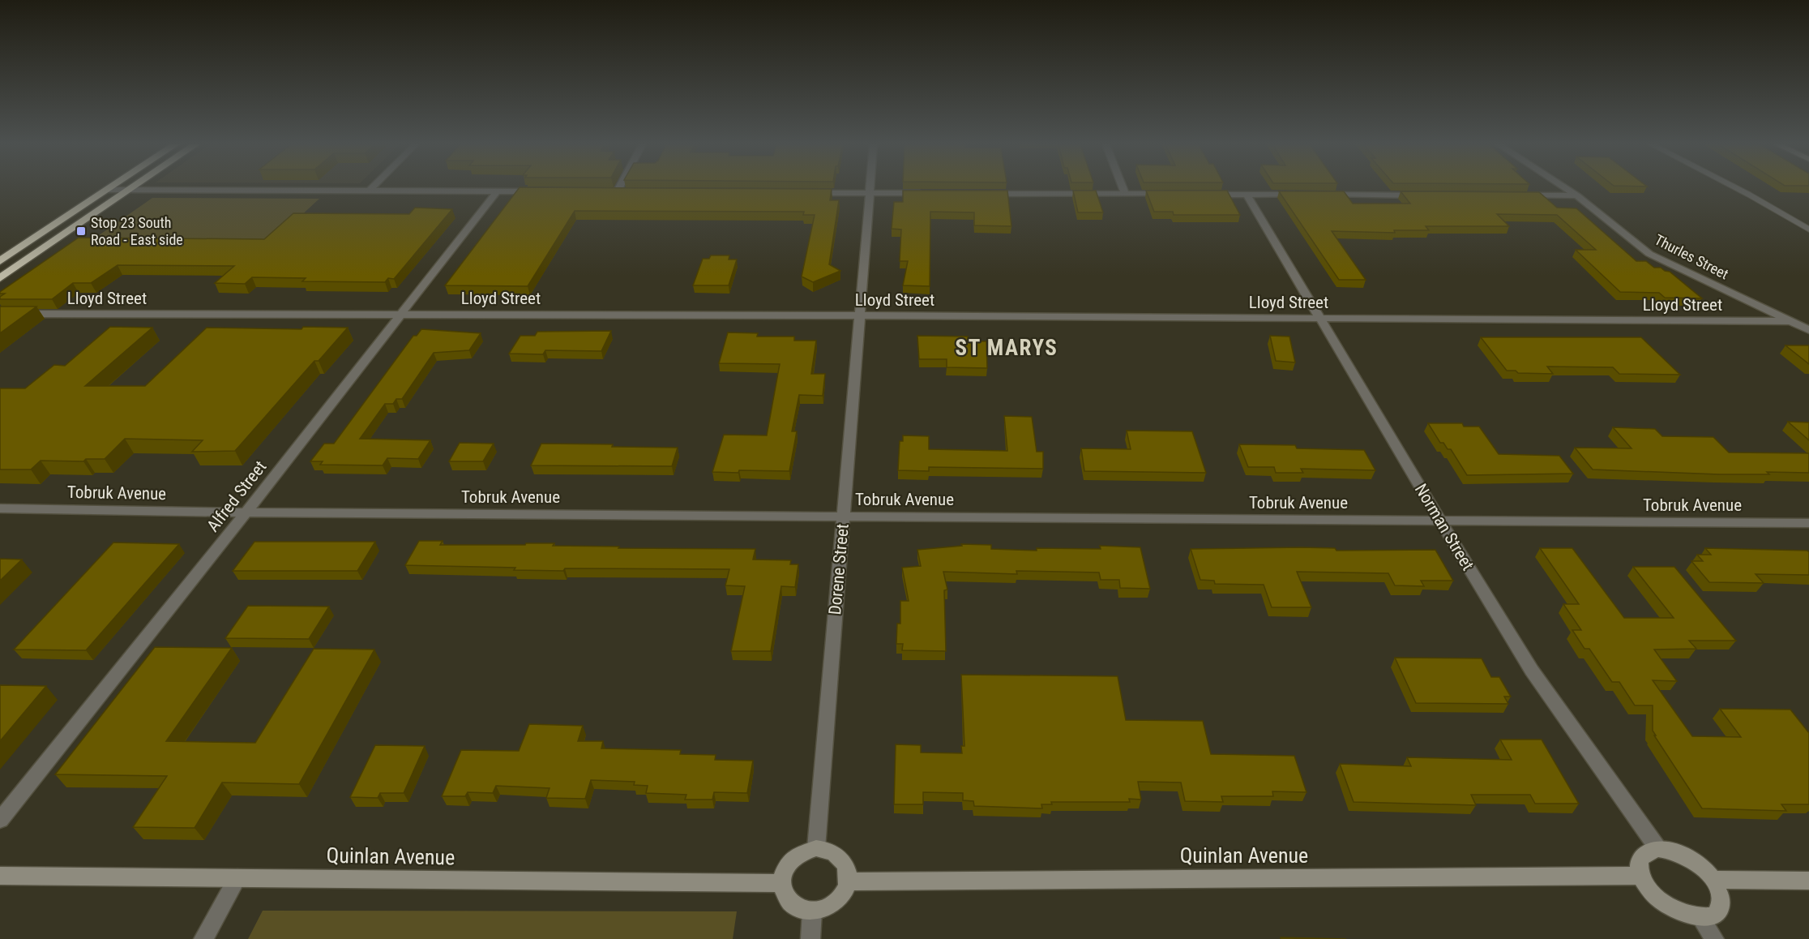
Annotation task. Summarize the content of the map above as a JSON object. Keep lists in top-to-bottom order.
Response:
{
  "streets": {
    "street": [
      "Thurles Street",
      "Lloyd Street",
      "Tobruk Avenue",
      "Alfred Street",
      "Norman Street",
      "Dorene Street",
      "Quinlan Avenue"
    ]
  },
  "crossings": [
    ["Thurles Street", "Lloyd Street"],
    ["Lloyd Street", "Alfred Street"],
    ["Lloyd Street", "Norman Street"],
    ["Lloyd Street", "Dorene Street"],
    ["Tobruk Avenue", "Alfred Street"],
    ["Tobruk Avenue", "Norman Street"],
    ["Tobruk Avenue", "Dorene Street"],
    ["Dorene Street", "Quinlan Avenue"]
  ],
  "districts": ["ST MARYS"],
  "places": {
    "transit": ["Stop 23 South Road - East side"]
  }
}
